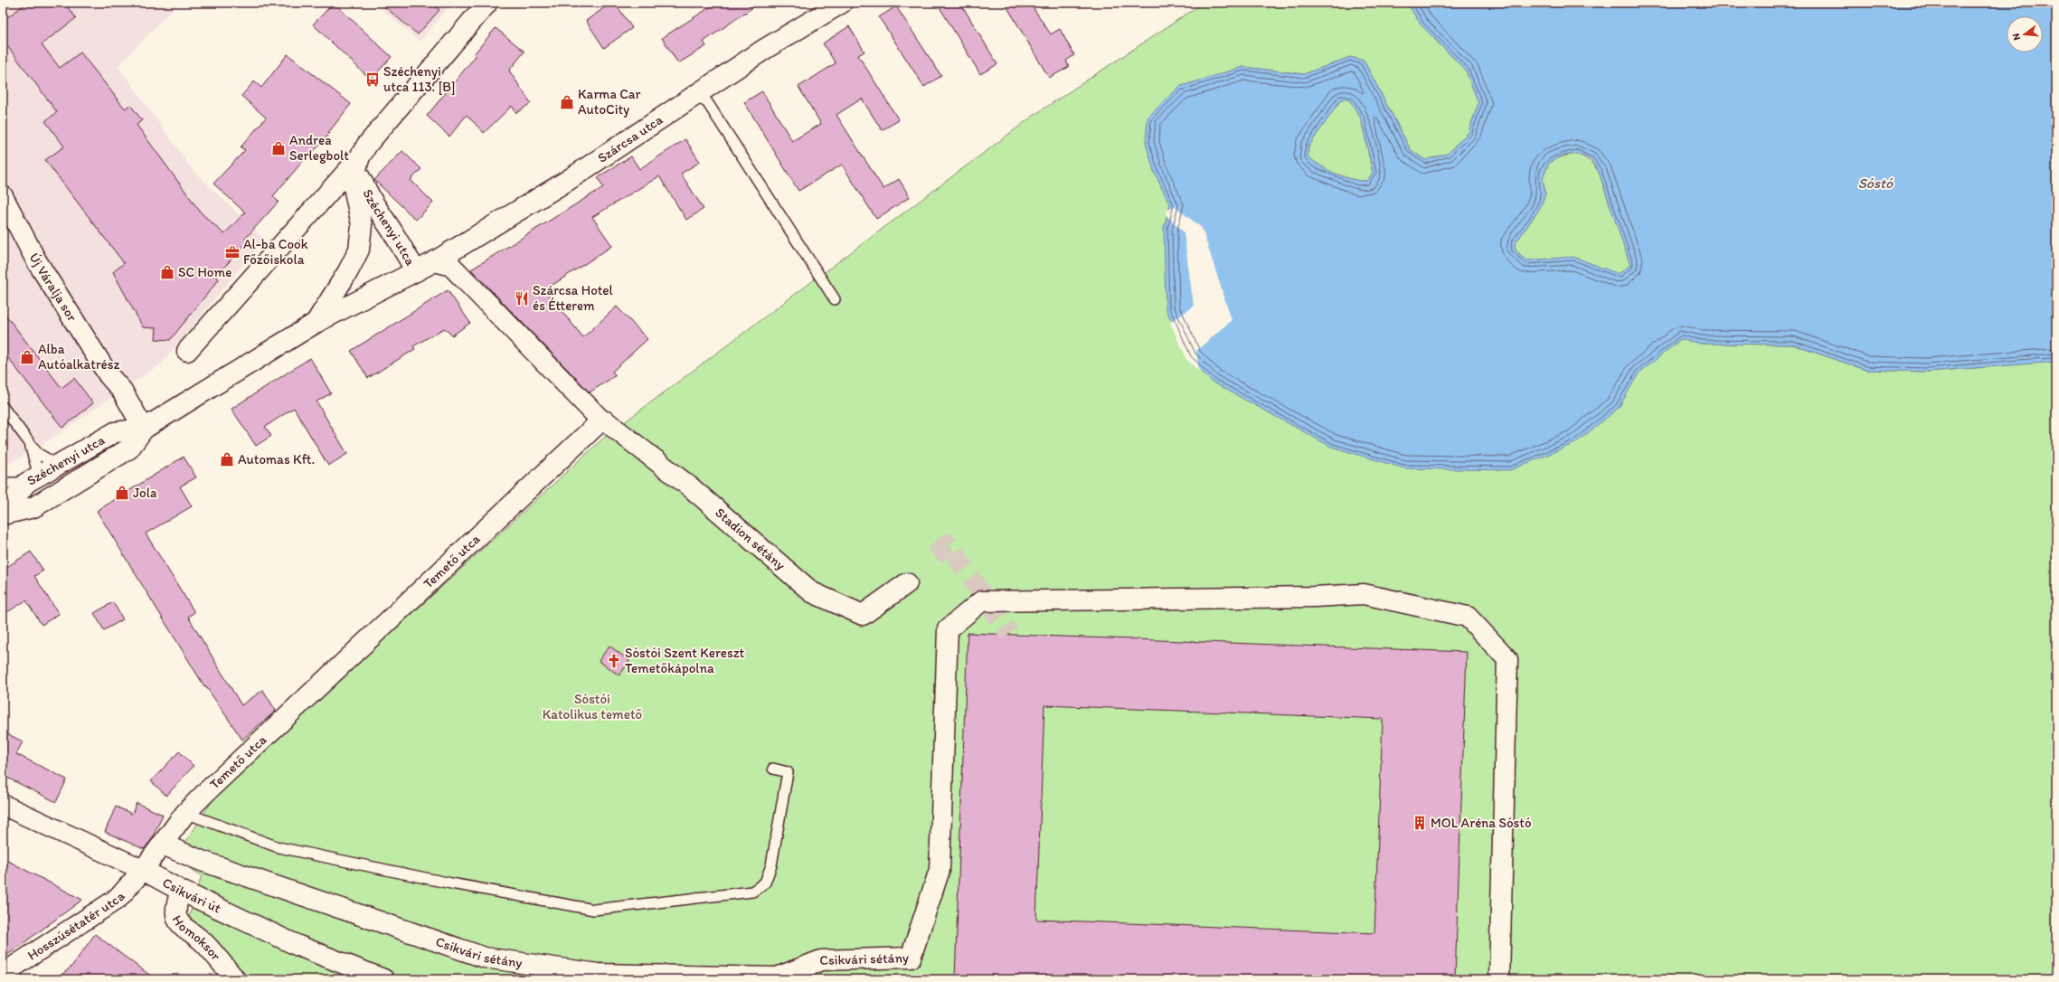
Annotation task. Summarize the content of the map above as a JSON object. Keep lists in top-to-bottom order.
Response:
{
  "streets": {
    "street": [
      "Szárcsa utca",
      "Széchenyi utca",
      "Új Váralja sor",
      "Stadion sétány",
      "Temető utca",
      "Csikvári út",
      "Hosszúsétatér utca",
      "Homoksor",
      "Csikvári sétány"
    ]
  },
  "crossings": [
    ["Szárcsa utca", "Széchenyi utca"],
    ["Széchenyi utca", "Új Váralja sor"],
    ["Stadion sétány", "Temető utca"],
    ["Temető utca", "Csikvári út"],
    ["Temető utca", "Hosszúsétatér utca"],
    ["Temető utca", "Csikvári sétány"],
    ["Csikvári út", "Hosszúsétatér utca"],
    ["Csikvári út", "Homoksor"]
  ],
  "water": ["Sóstó"],
  "parks": ["Sóstói Katolikus temető"],
  "places": {
    "bus stop": ["Széchenyi utca 113. [B]"],
    "shop": [
      "Karma Car AutoCity",
      "Andrea Serlegbolt",
      "SC Home",
      "Alba Autóalkatrész",
      "Automas Kft.",
      "Jola"
    ],
    "office": ["Al-ba Cook Főzőiskola"],
    "restaurant": ["Szárcsa Hotel és Étterem"],
    "church": ["Sóstói Szent Kereszt Temetőkápolna"],
    "building": ["MOL Aréna Sóstó"]
  },
  "north": "left"
}
